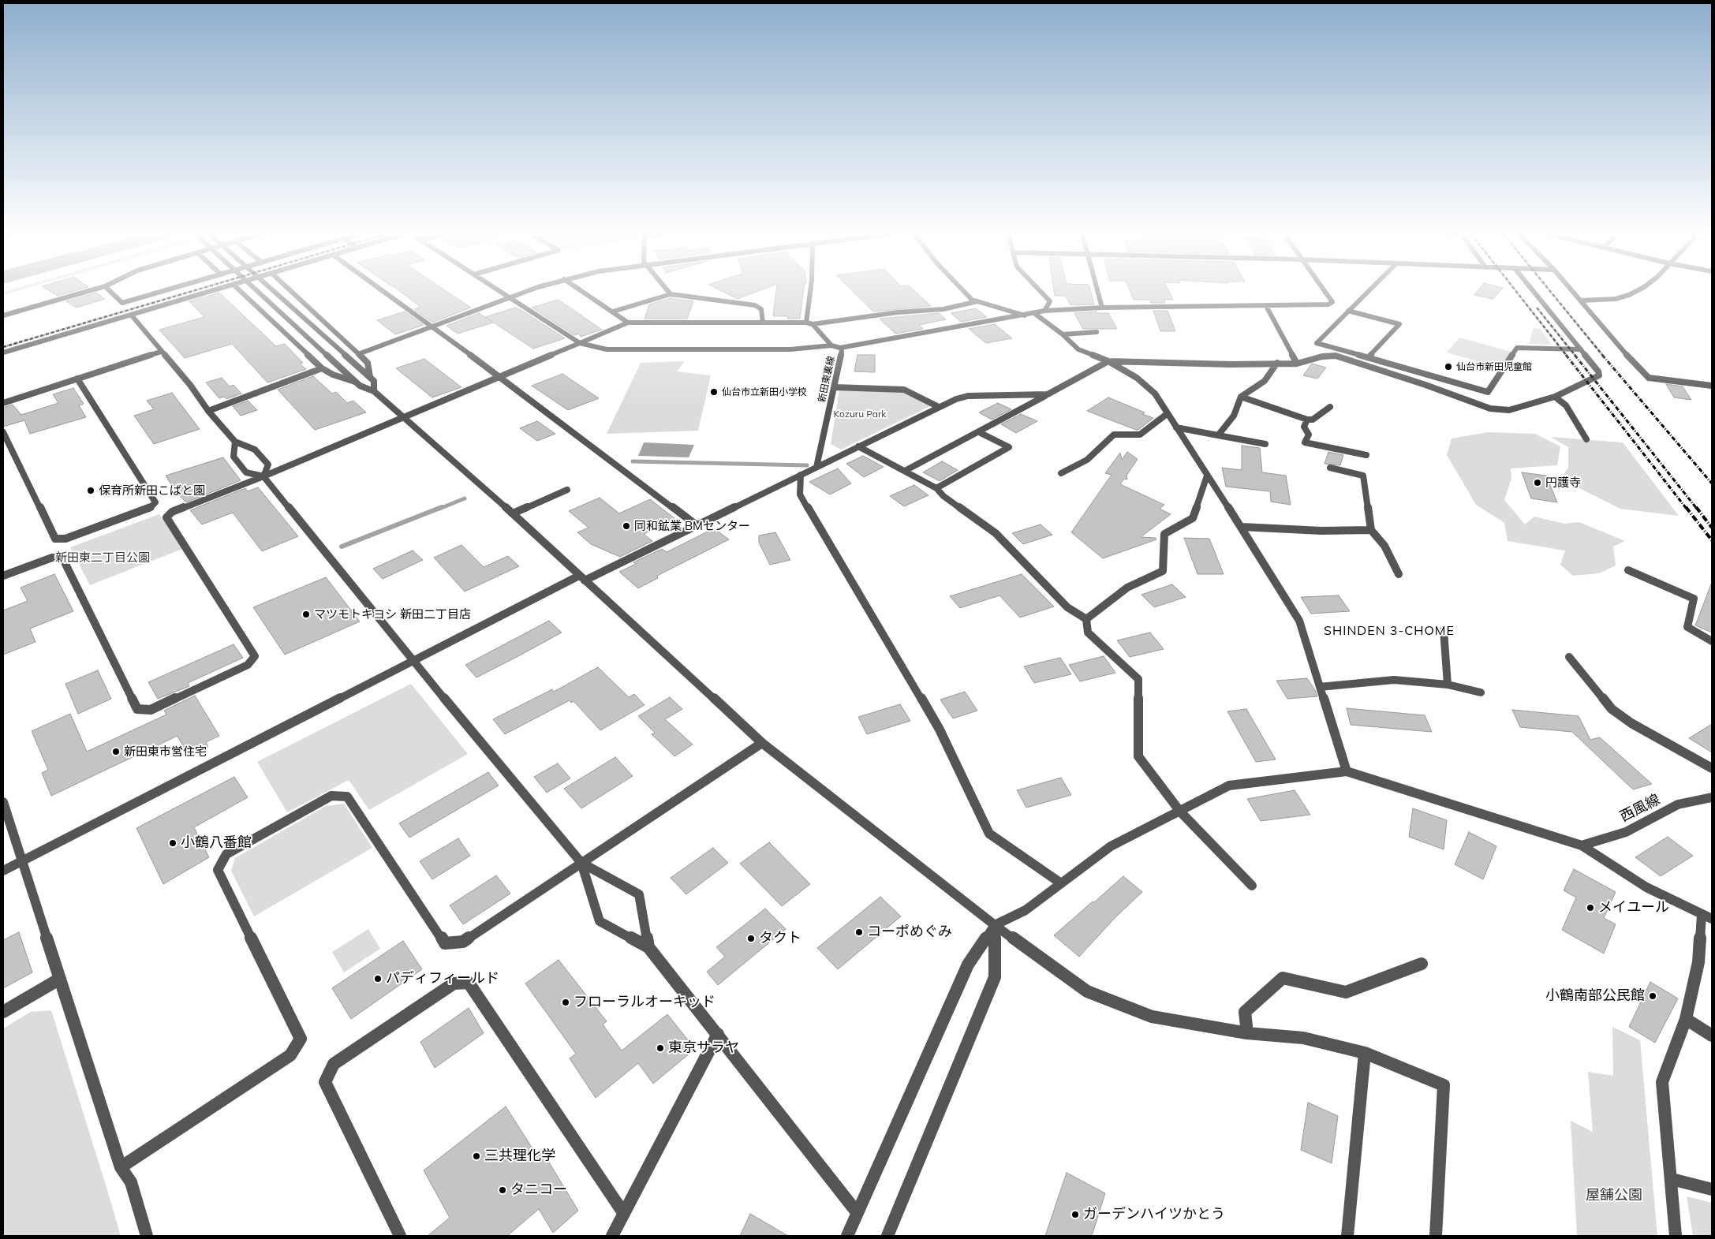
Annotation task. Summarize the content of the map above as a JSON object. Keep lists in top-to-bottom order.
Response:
{
  "streets": {
    "street": ["新田東裏線", "西風線"]
  },
  "districts": ["SHINDEN 3-CHOME"],
  "parks": ["Kozuru Park", "新田東二丁目公園", "屋舗公園"],
  "places": [
    "仙台市新田児童館",
    "仙台市立新田小学校",
    "円護寺",
    "保育所新田こばと園",
    "同和鉱業 BMセンター",
    "マツモトキヨシ 新田二丁目店",
    "新田東市営住宅",
    "小鶴八番館",
    "メイユール",
    "コーポめぐみ",
    "タクト",
    "パディフィールド",
    "小鶴南部公民館",
    "フローラルオーキッド",
    "東京サラヤ",
    "三共理化学",
    "タニコー",
    "ガーデンハイツかとう"
  ]
}
